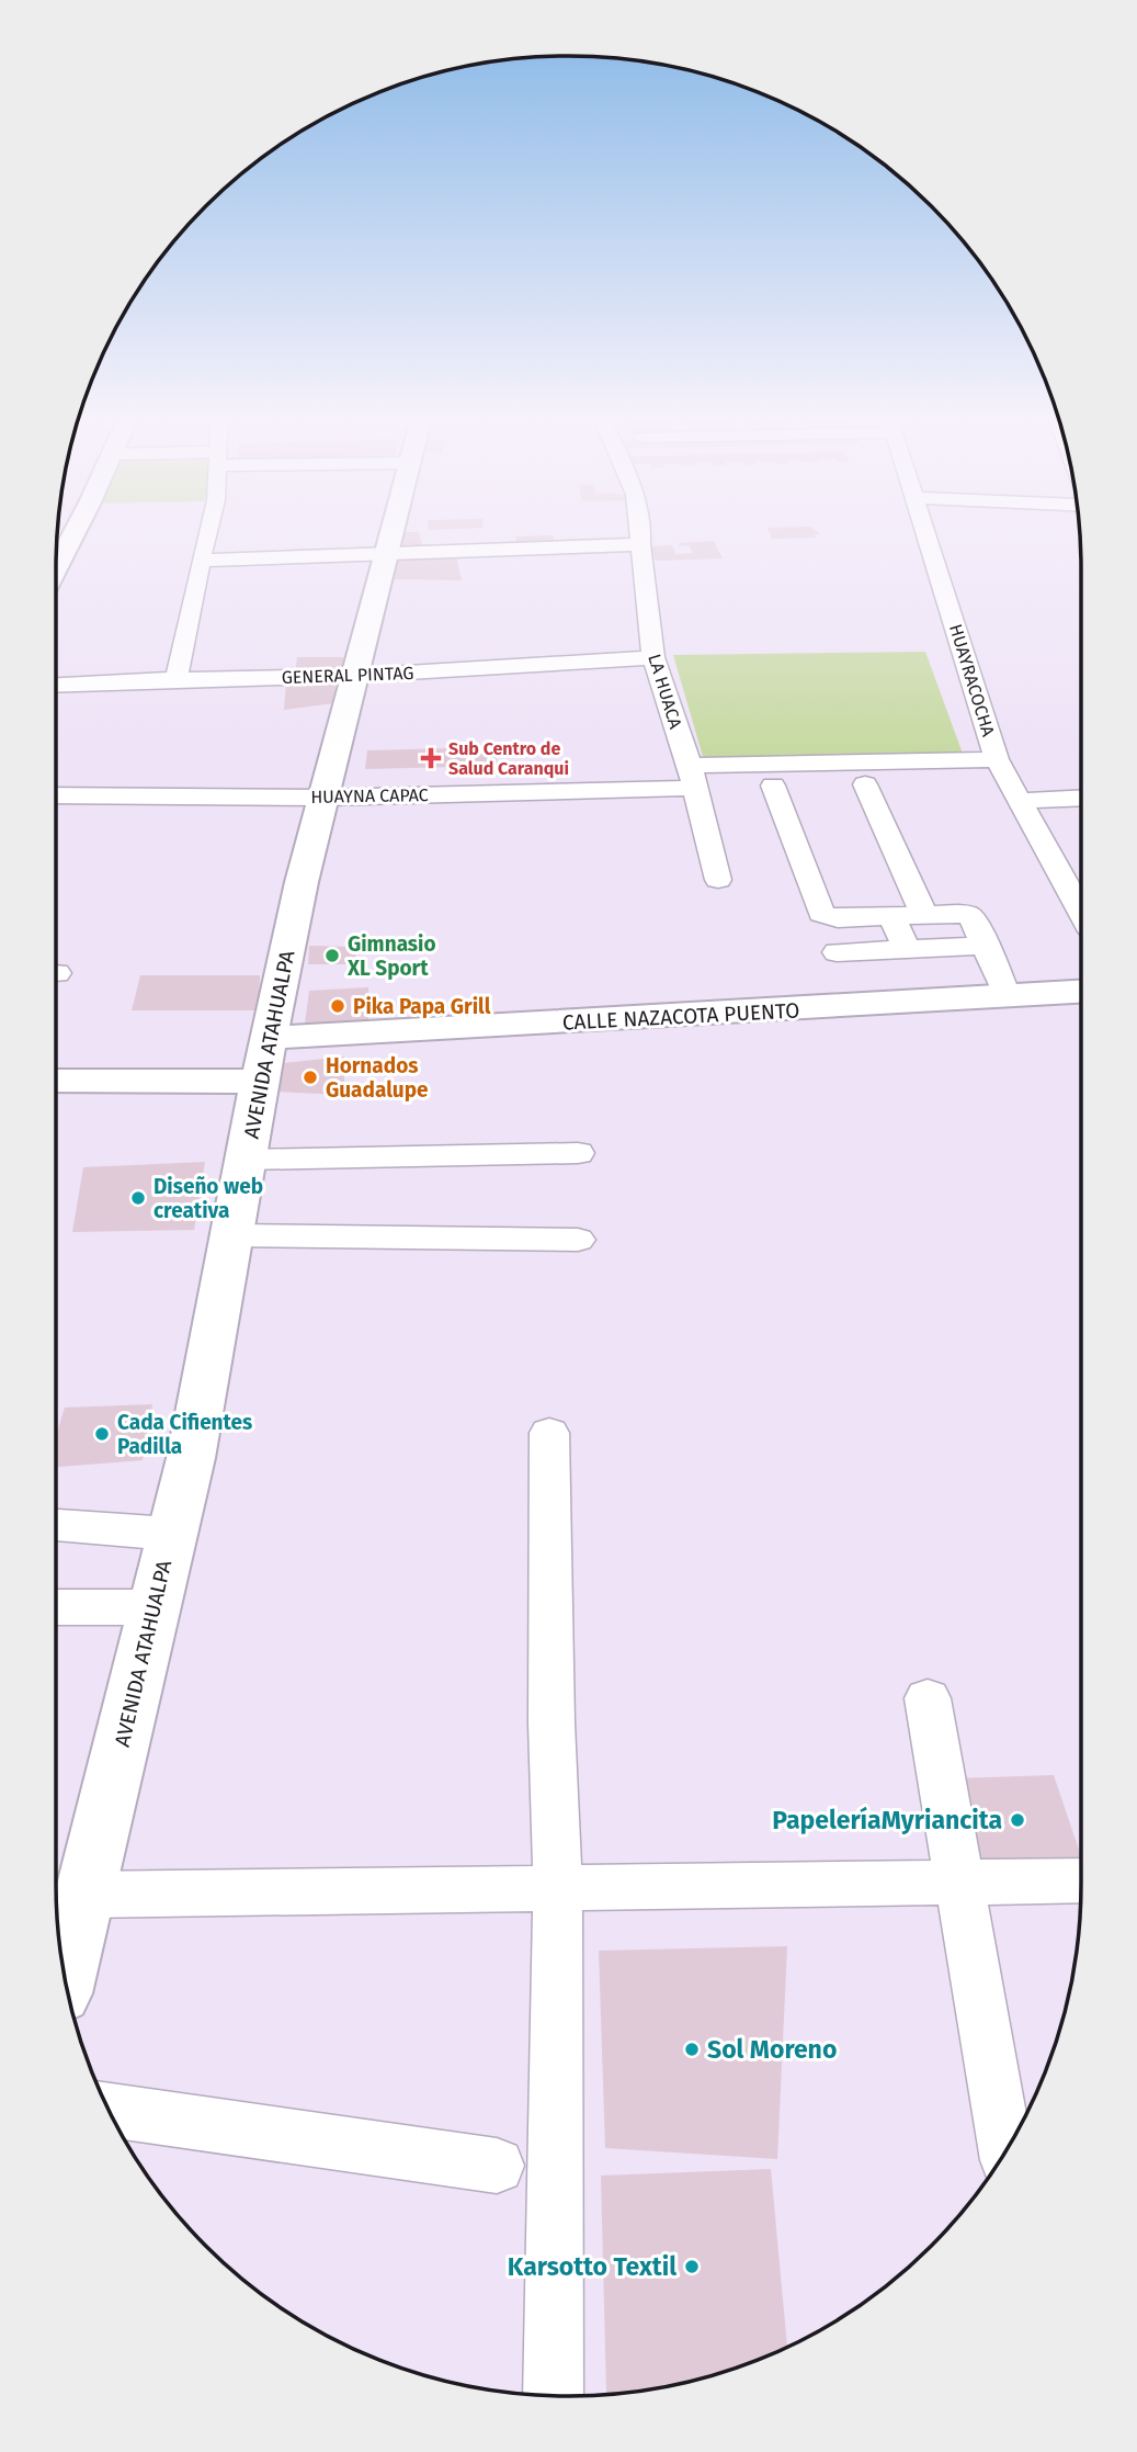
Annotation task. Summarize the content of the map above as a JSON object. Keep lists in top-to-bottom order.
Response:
{
  "streets": {
    "main road": ["CALLE NAZACOTA PUENTO", "AVENIDA ATAHUALPA"],
    "street": [
      "GENERAL PINTAG",
      "HUAYRACOCHA",
      "LA HUACA",
      "HUAYNA CAPAC"
    ]
  },
  "crossings": [
    ["GENERAL PINTAG", "LA HUACA"],
    ["GENERAL PINTAG", "AVENIDA ATAHUALPA"],
    ["HUAYRACOCHA", "HUAYNA CAPAC"],
    ["LA HUACA", "HUAYNA CAPAC"],
    ["HUAYNA CAPAC", "AVENIDA ATAHUALPA"],
    ["CALLE NAZACOTA PUENTO", "AVENIDA ATAHUALPA"]
  ],
  "places": {
    "health": ["Sub Centro de Salud Caranqui"],
    "other": [
      "Gimnasio XL Sport",
      "Pika Papa Grill",
      "Hornados Guadalupe",
      "Diseño web creativa",
      "Cada Cifientes Padilla",
      "PapeleríaMyriancita",
      "Sol Moreno",
      "Karsotto Textil"
    ]
  }
}
